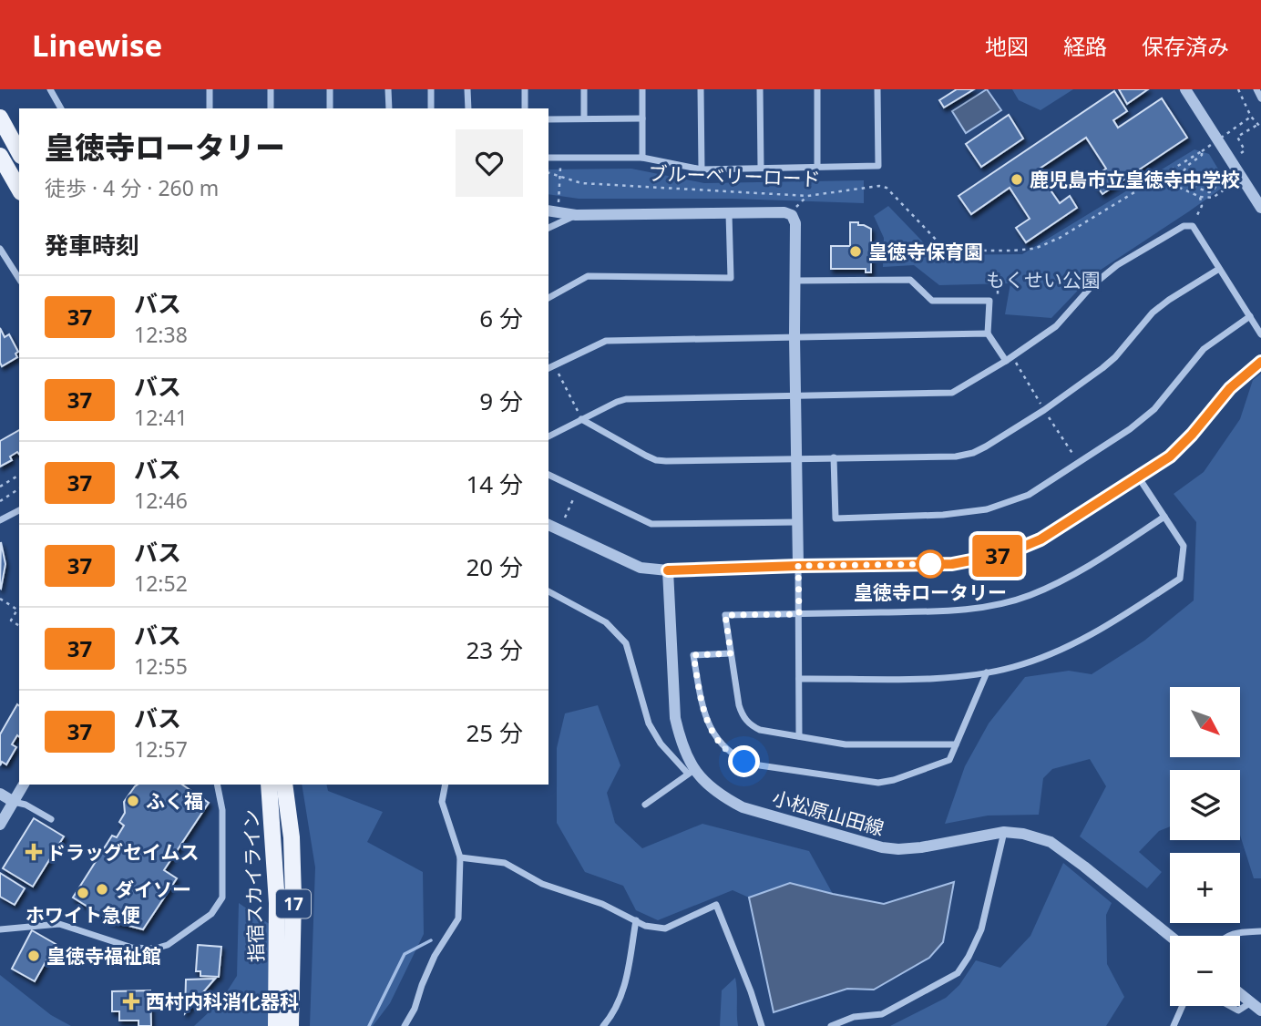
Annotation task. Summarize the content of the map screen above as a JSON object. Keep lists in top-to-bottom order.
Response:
{
  "streets": {
    "main road": ["指宿スカイライン", "17"],
    "street": ["小松原山田線"],
    "path": ["ブルーベリーロード"]
  },
  "parks": ["もくせい公園"],
  "places": {
    "other": [
      "鹿児島市立皇徳寺中学校",
      "皇徳寺保育園",
      "皇徳寺ロータリー",
      "ふく福",
      "ダイソー",
      "ホワイト急便",
      "皇徳寺福祉館"
    ],
    "health": ["ドラッグセイムス", "西村内科消化器科"]
  },
  "lines": ["bus line 37"],
  "north": "bottom right",
  "page": {
    "header": "Linewise",
    "nav": ["地図", "経路", "保存済み"],
    "on_map": "37",
    "heading": [
      ["皇徳寺ロータリー", "徒歩 · 4 分 · 260 m"],
      "発車時刻"
    ],
    "list": [
      {
        "mark": "37",
        "name": "バス",
        "note": "12:38",
        "value": "6 分"
      },
      {
        "mark": "37",
        "name": "バス",
        "note": "12:41",
        "value": "9 分"
      },
      {
        "mark": "37",
        "name": "バス",
        "note": "12:46",
        "value": "14 分"
      },
      {
        "mark": "37",
        "name": "バス",
        "note": "12:52",
        "value": "20 分"
      },
      {
        "mark": "37",
        "name": "バス",
        "note": "12:55",
        "value": "23 分"
      },
      {
        "mark": "37",
        "name": "バス",
        "note": "12:57",
        "value": "25 分"
      }
    ],
    "map_buttons": ["+", "−"]
  }
}
